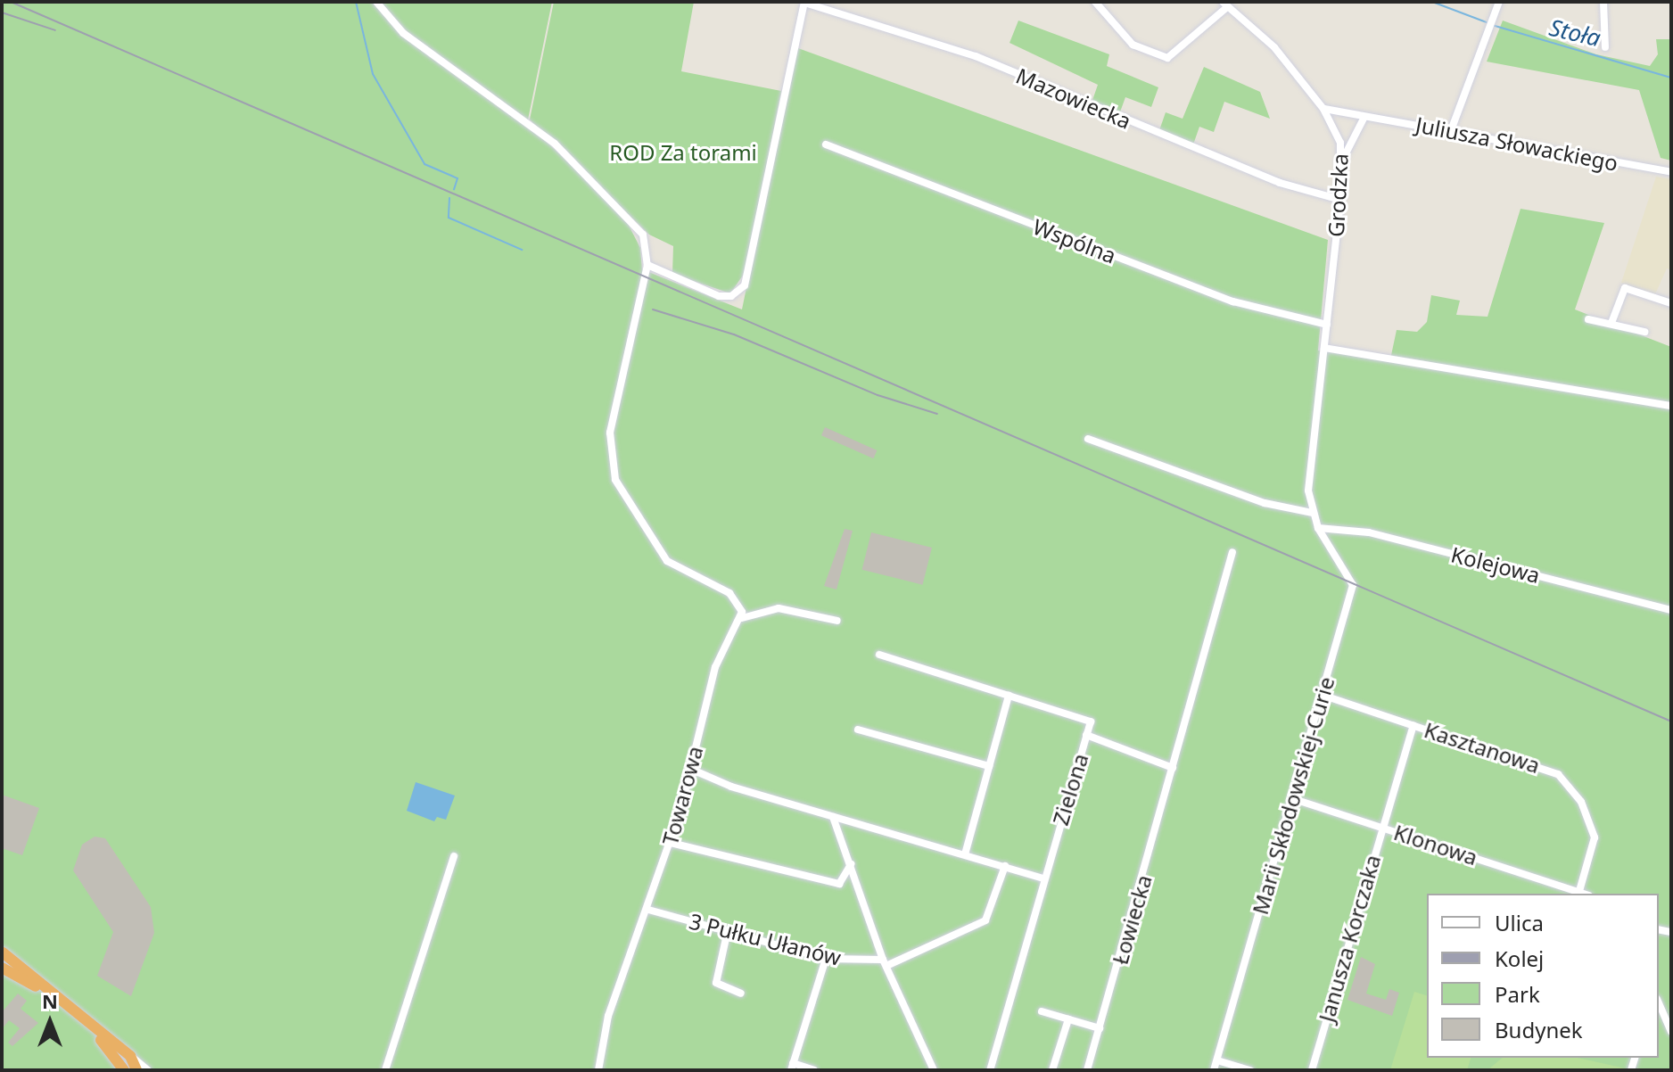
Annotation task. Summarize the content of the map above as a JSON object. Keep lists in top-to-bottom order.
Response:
{
  "streets": {
    "street": [
      "Mazowiecka",
      "Juliusza Słowackiego",
      "Grodzka",
      "Wspólna",
      "Kolejowa",
      "Kasztanowa",
      "Zielona",
      "Towarowa",
      "Marii Skłodowskiej-Curie",
      "Klonowa",
      "Łowiecka",
      "Janusza Korczaka",
      "3 Pułku Ułanów"
    ]
  },
  "crossings": [
    ["Mazowiecka", "Grodzka"],
    ["Juliusza Słowackiego", "Grodzka"],
    ["Grodzka", "Wspólna"],
    ["Grodzka", "Kolejowa"],
    ["Grodzka", "Marii Skłodowskiej-Curie"],
    ["Kolejowa", "Marii Skłodowskiej-Curie"],
    ["Kasztanowa", "Marii Skłodowskiej-Curie"],
    ["Kasztanowa", "Klonowa"],
    ["Kasztanowa", "Janusza Korczaka"],
    ["Towarowa", "3 Pułku Ułanów"],
    ["Marii Skłodowskiej-Curie", "Klonowa"],
    ["Klonowa", "Janusza Korczaka"]
  ],
  "water": ["Stoła"],
  "parks": ["ROD Za torami"],
  "legend": [
    "Ulica",
    "Kolej",
    "Park",
    "Budynek"
  ],
  "north": "top"
}
